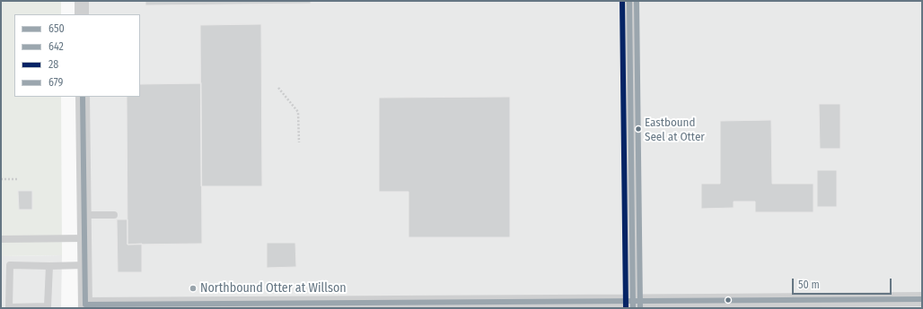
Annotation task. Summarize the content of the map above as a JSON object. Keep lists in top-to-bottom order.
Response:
{
  "places": ["Eastbound Seel at Otter", "Northbound Otter at Willson"],
  "lines": [
    "transit line 642",
    "transit line 28",
    "transit line 679",
    "transit line 650"
  ],
  "legend": [
    "650",
    "642",
    "28",
    "679"
  ],
  "scale_bar": "50 m"
}
